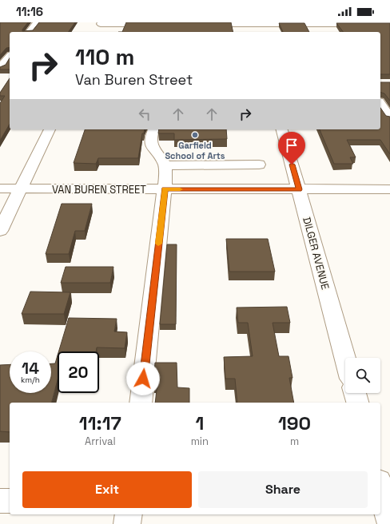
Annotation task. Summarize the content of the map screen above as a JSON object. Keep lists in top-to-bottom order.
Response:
{
  "streets": {
    "street": ["VAN BUREN STREET", "DILGER AVENUE"]
  },
  "crossings": [
    ["VAN BUREN STREET", "DILGER AVENUE"]
  ],
  "places": ["Garfield School of Arts"],
  "page": {
    "status": "11:16",
    "turn": ["110 m", "Van Buren Street"],
    "speed": "14 km/h",
    "limit": "20",
    "eta": [
      "11:17",
      "Arrival",
      "1",
      "min",
      "190",
      "m"
    ],
    "buttons": ["Exit", "Share"]
  }
}
